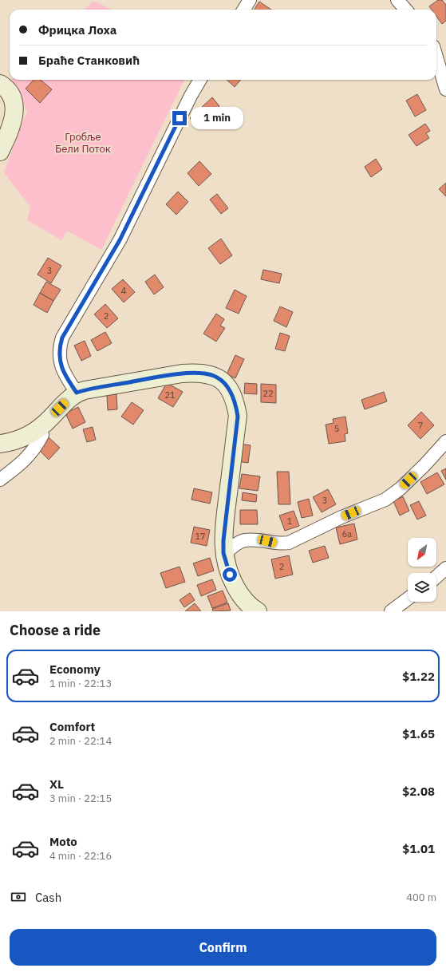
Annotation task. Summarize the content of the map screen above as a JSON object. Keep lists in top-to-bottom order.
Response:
{
  "parks": ["Гробље Бели Поток"],
  "house_numbers": [
    "3",
    "4",
    "2",
    "22",
    "21",
    "7",
    "5",
    "3",
    "1",
    "6a",
    "17",
    "2"
  ],
  "north": "bottom left",
  "page": {
    "banner": ["Фрицка Лоха", "Браће Станковић"],
    "bubble": "1 min",
    "heading": "Choose a ride",
    "list": [
      {
        "name": "Economy",
        "note": "1 min · 22:13",
        "value": "$1.22"
      },
      {
        "name": "Comfort",
        "note": "2 min · 22:14",
        "value": "$1.65"
      },
      {
        "name": "XL",
        "note": "3 min · 22:15",
        "value": "$2.08"
      },
      {
        "name": "Moto",
        "note": "4 min · 22:16",
        "value": "$1.01"
      }
    ],
    "pay": ["Cash", "400 m"],
    "buttons": "Confirm"
  }
}
